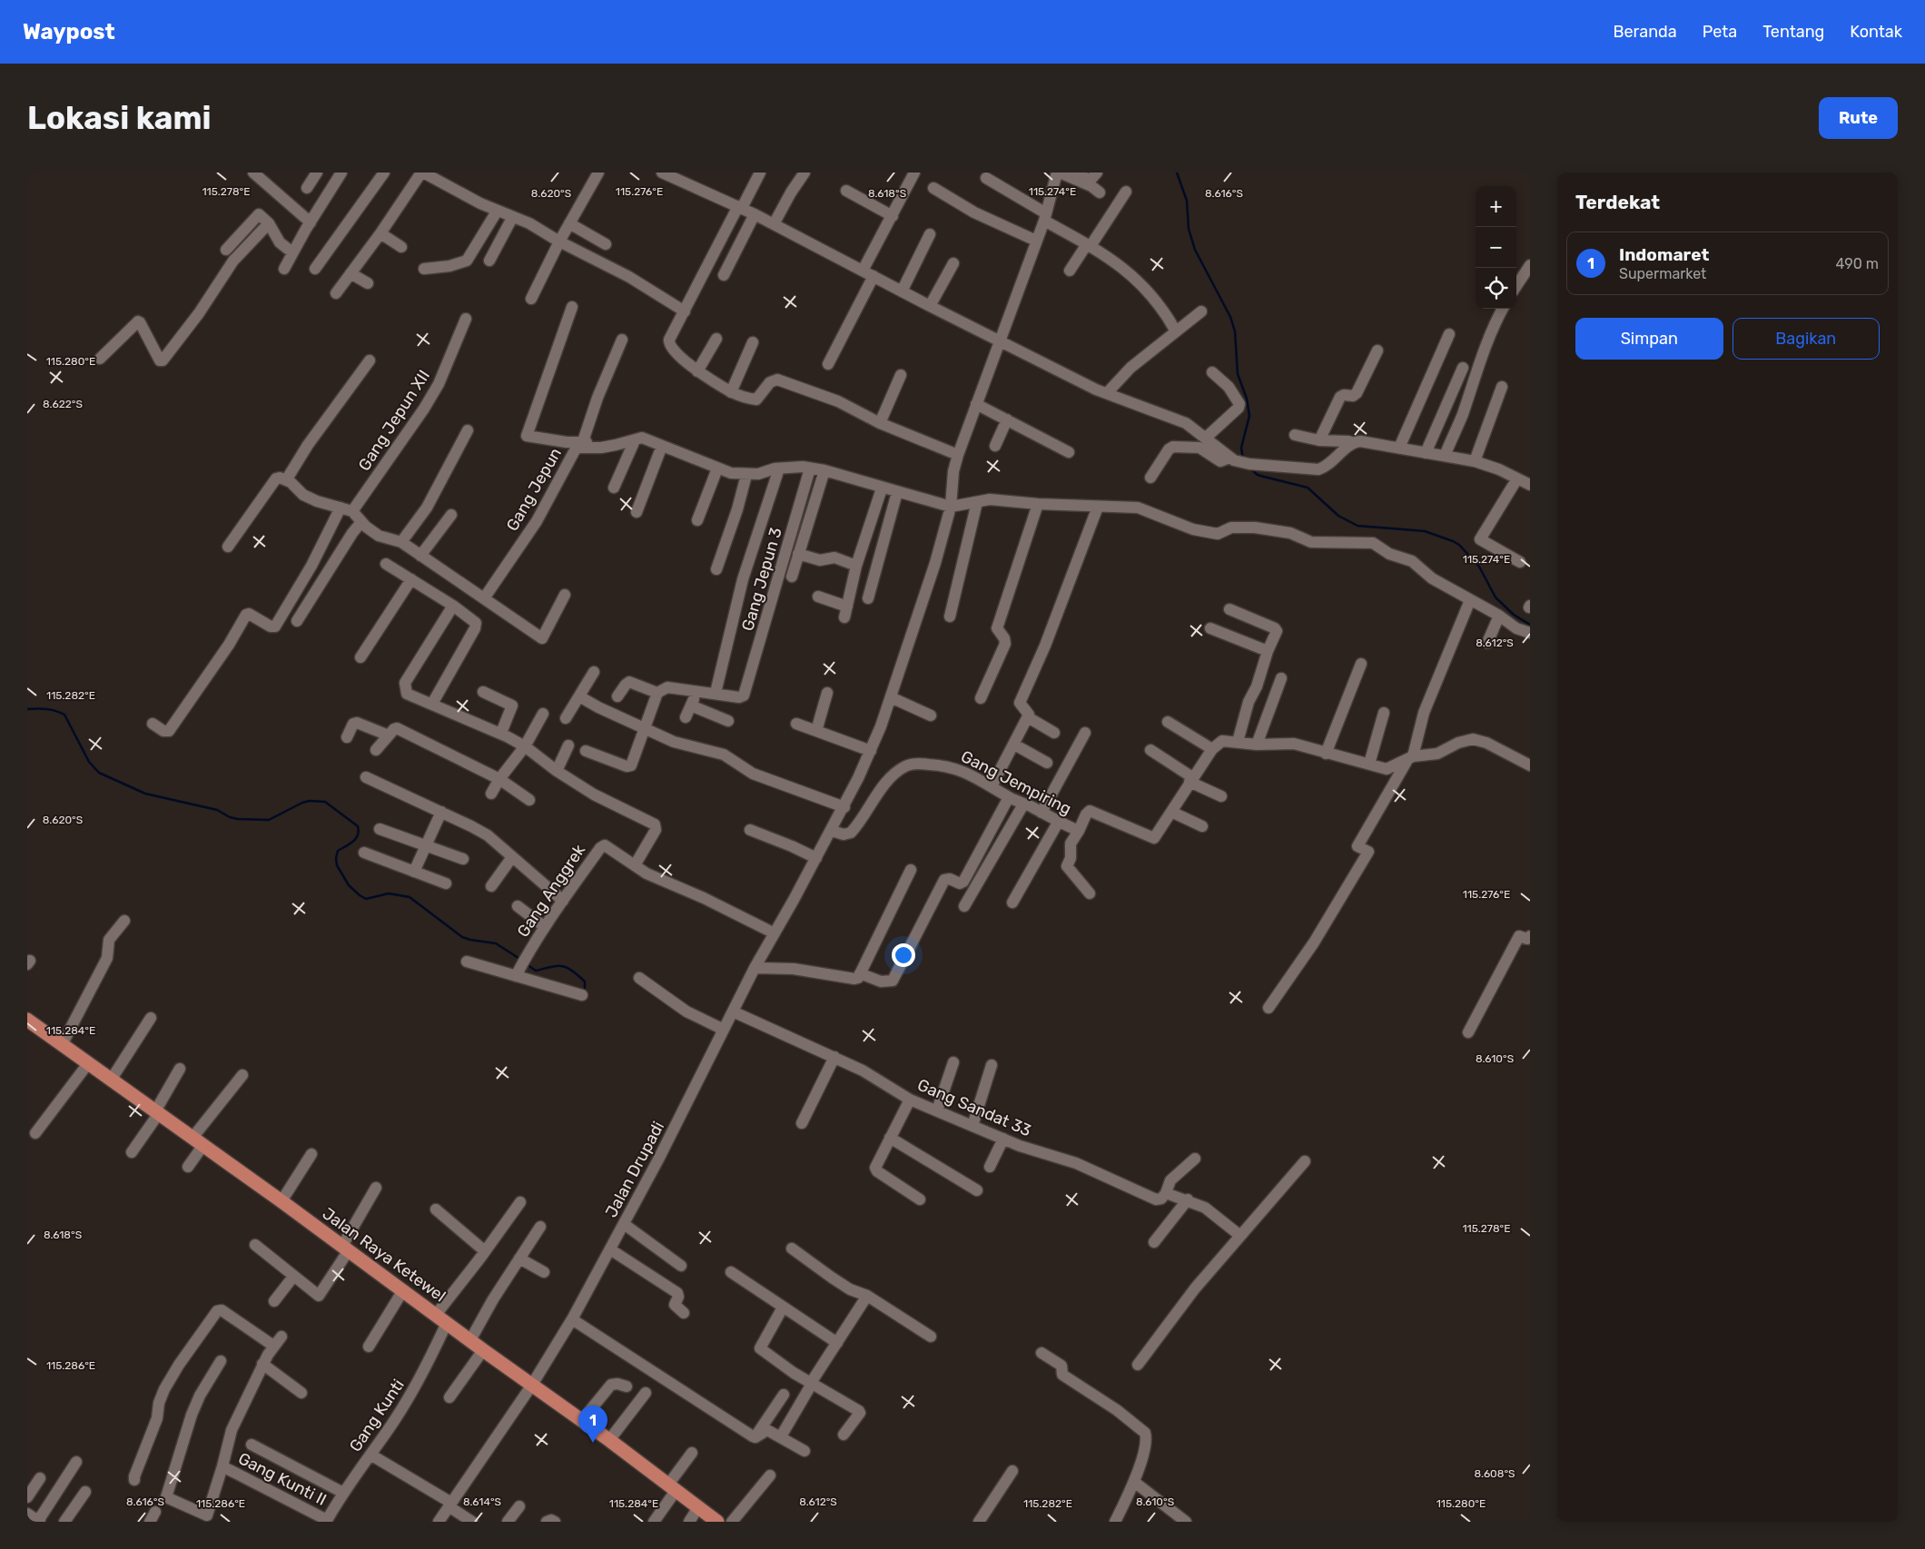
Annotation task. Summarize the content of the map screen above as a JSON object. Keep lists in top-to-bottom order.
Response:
{
  "streets": {
    "main road": ["Jalan Raya Ketewel"],
    "street": [
      "Gang Jepun XII",
      "Gang Jepun",
      "Gang Jepun 3",
      "Gang Jempiring",
      "Gang Anggrek",
      "Gang Sandat 33",
      "Jalan Drupadi",
      "Gang Kunti",
      "Gang Kunti II"
    ]
  },
  "crossings": [
    ["Gang Jepun", "Gang Jepun 3"],
    ["Gang Jepun", "Jalan Drupadi"],
    ["Gang Jempiring", "Jalan Drupadi"],
    ["Gang Anggrek", "Jalan Drupadi"],
    ["Gang Sandat 33", "Jalan Drupadi"],
    ["Jalan Drupadi", "Jalan Raya Ketewel"],
    ["Jalan Raya Ketewel", "Gang Kunti"],
    ["Gang Kunti", "Gang Kunti II"]
  ],
  "page": {
    "header": "Waypost",
    "nav": [
      "Beranda",
      "Peta",
      "Tentang",
      "Kontak"
    ],
    "buttons": [
      "Rute",
      ["Simpan", "Bagikan"]
    ],
    "title": "Lokasi kami",
    "heading": "Terdekat",
    "map_buttons": ["+", "−"],
    "list": [
      {
        "mark": "1",
        "name": "Indomaret",
        "note": "Supermarket",
        "value": "490 m"
      }
    ],
    "pins": "1"
  },
  "coordinates": [
    "115.278°E",
    "115.276°E",
    "115.274°E",
    "8.616°S",
    "8.620°S",
    "8.618°S",
    "115.280°E",
    "8.622°S",
    "8.612°S",
    "115.282°E",
    "115.284°E",
    "8.610°S",
    "115.286°E",
    "8.608°S",
    "8.614°S"
  ]
}
